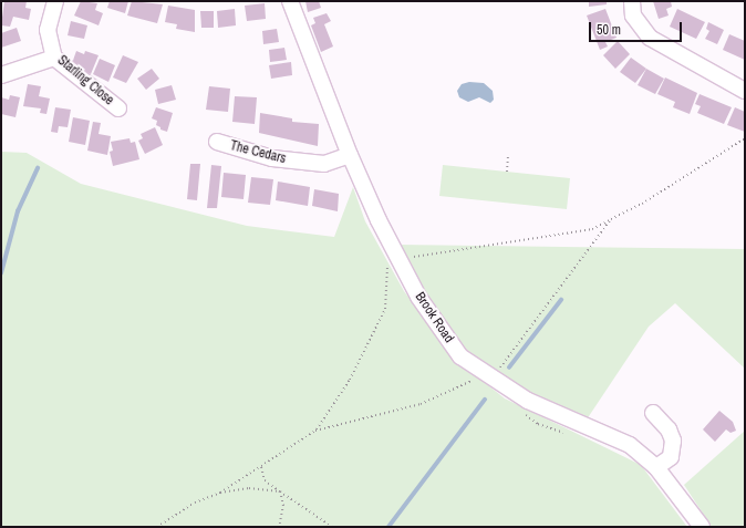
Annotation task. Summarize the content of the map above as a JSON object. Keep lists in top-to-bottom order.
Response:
{
  "streets": {
    "street": ["Starling Close", "The Cedars", "Brook Road"]
  },
  "crossings": [
    ["The Cedars", "Brook Road"]
  ],
  "scale_bar": "50 m"
}
